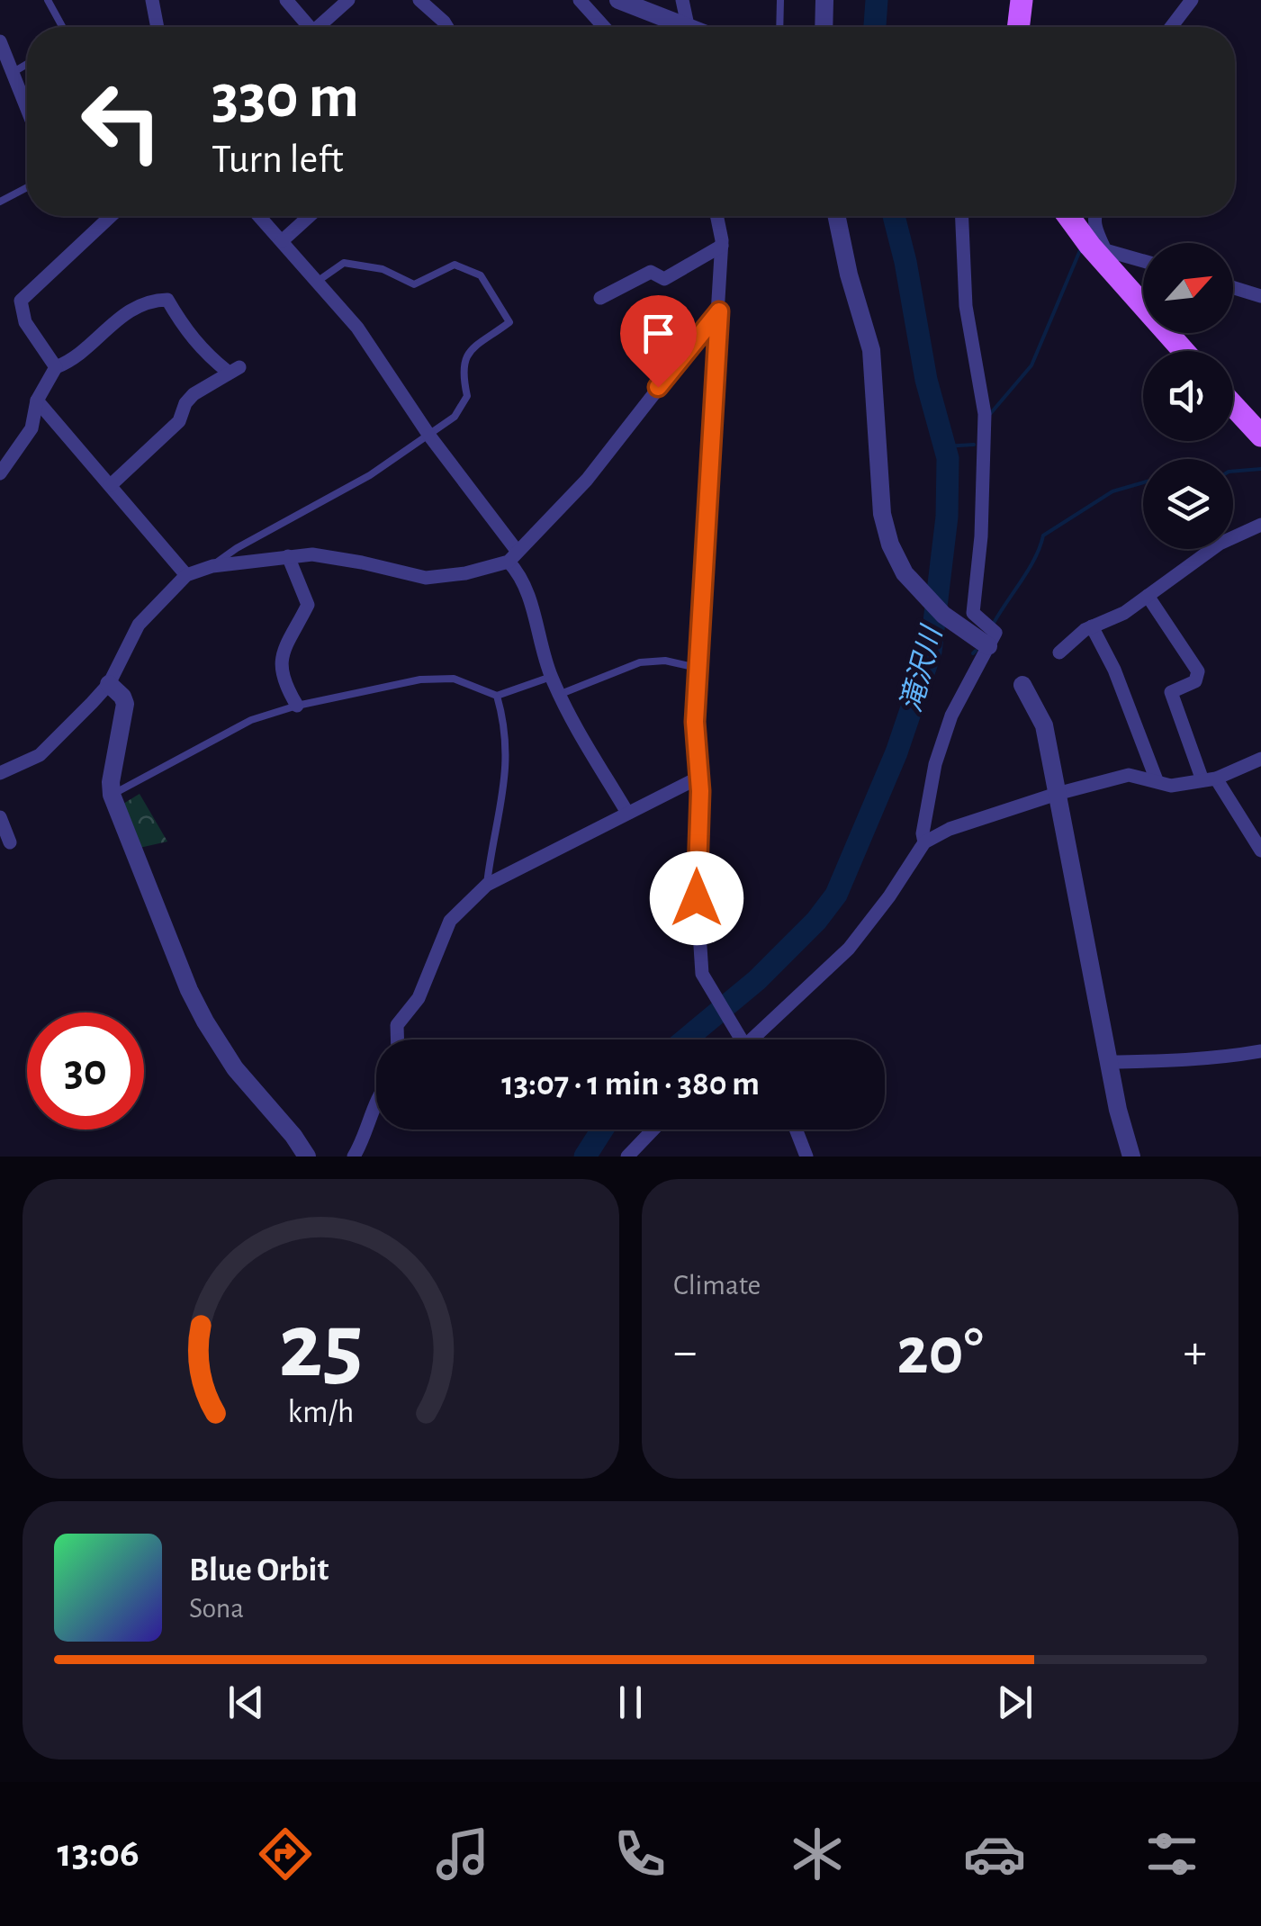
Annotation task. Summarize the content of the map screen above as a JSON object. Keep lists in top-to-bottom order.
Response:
{
  "water": ["滝沢川"],
  "north": "top right",
  "page": {
    "turn": ["330 m", "Turn left"],
    "limit": "30",
    "trip": "13:07 · 1 min · 380 m",
    "tile": "Climate",
    "heat": ["−", "20°", "+"],
    "song": ["Blue Orbit", "Sona"],
    "tabs": "13:06",
    "gauge": ["25", "km/h"]
  }
}
